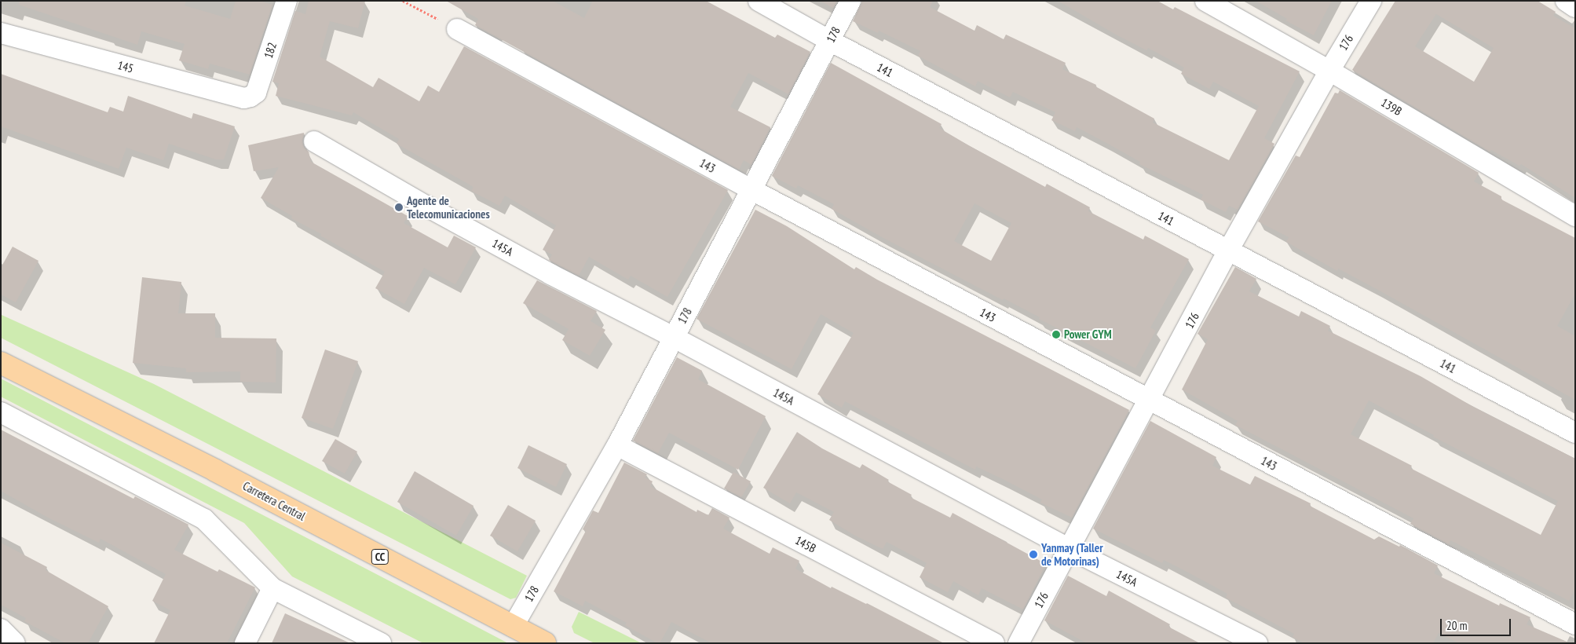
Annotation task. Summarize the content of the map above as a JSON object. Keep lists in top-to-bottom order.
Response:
{
  "streets": {
    "main road": ["Carretera Central", "CC"],
    "street": [
      "178",
      "176",
      "182",
      "145",
      "141",
      "139B",
      "143",
      "145A",
      "145B"
    ]
  },
  "crossings": [
    ["178", "141"],
    ["178", "143"],
    ["178", "145A"],
    ["178", "Carretera Central"],
    ["178", "145B"],
    ["176", "141"],
    ["176", "139B"],
    ["176", "143"],
    ["176", "145A"],
    ["182", "145"]
  ],
  "places": ["Agente de Telecomunicaciones", "Power GYM", "Yanmay (Taller de Motorinas)"],
  "scale_bar": "20 m"
}
